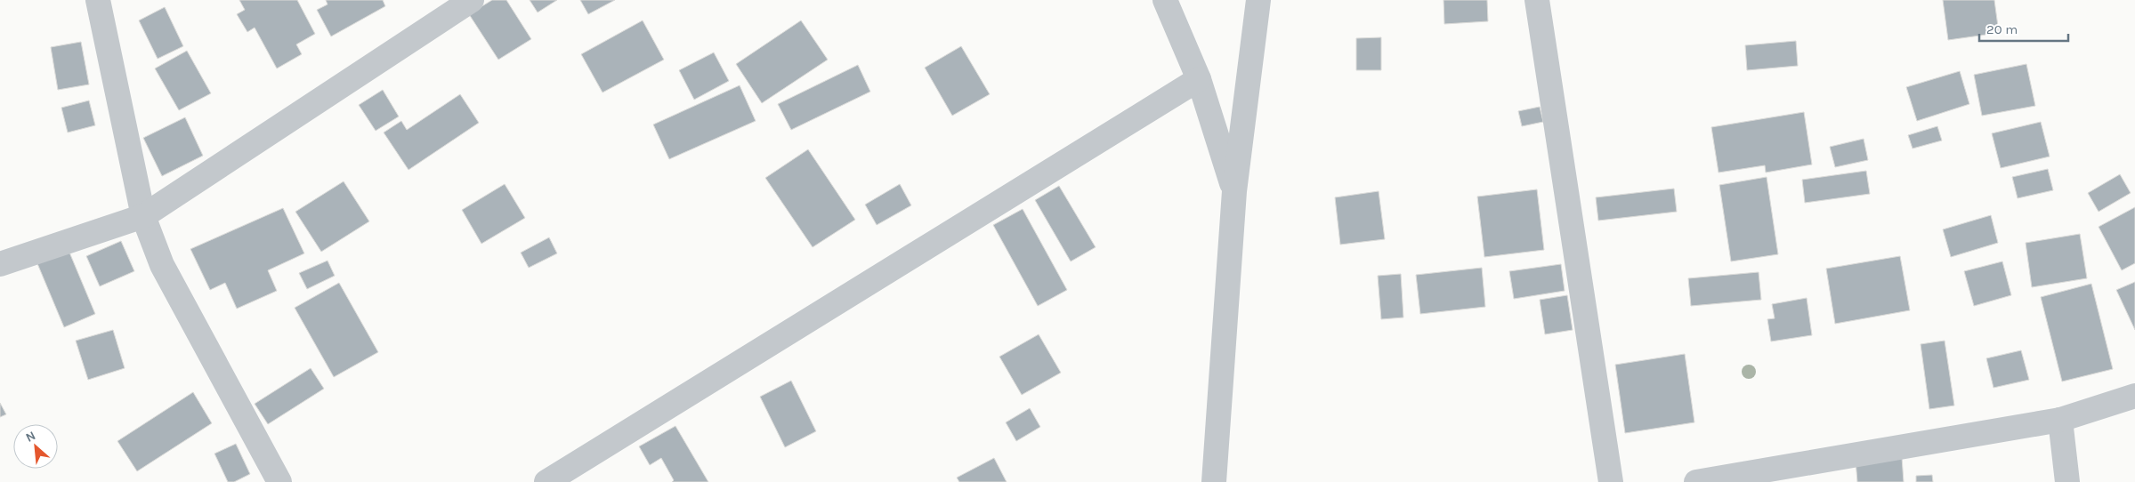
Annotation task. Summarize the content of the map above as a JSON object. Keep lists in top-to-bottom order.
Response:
{
  "scale_bar": "20 m",
  "north": "top left"
}
